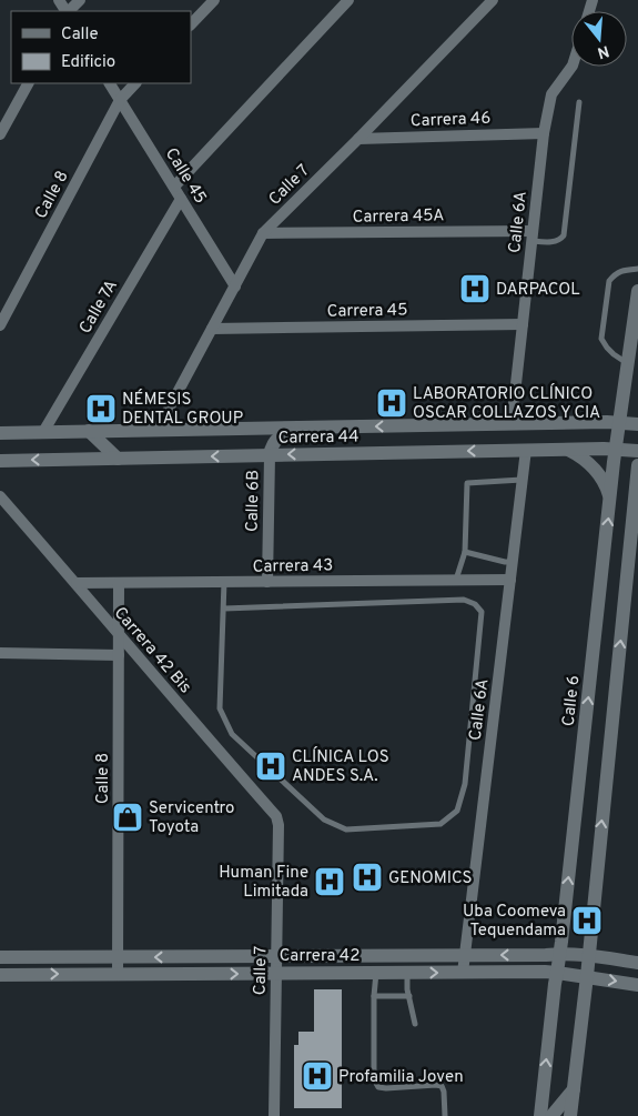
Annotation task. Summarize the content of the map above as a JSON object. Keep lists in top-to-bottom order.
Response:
{
  "streets": {
    "main road": ["Carrera 44", "Calle 6", "Carrera 42"],
    "street": [
      "Carrera 46",
      "Calle 45",
      "Calle 7",
      "Calle 8",
      "Carrera 45A",
      "Calle 6A",
      "Calle 7A",
      "Carrera 45",
      "Calle 6B",
      "Carrera 43",
      "Carrera 42 Bis"
    ]
  },
  "crossings": [
    ["Carrera 46", "Calle 7"],
    ["Carrera 46", "Calle 6A"],
    ["Calle 45", "Calle 7"],
    ["Calle 45", "Calle 8"],
    ["Calle 45", "Calle 7A"],
    ["Calle 7", "Carrera 45A"],
    ["Calle 7", "Carrera 45"],
    ["Calle 7", "Carrera 44"],
    ["Calle 7", "Carrera 42 Bis"],
    ["Calle 7", "Carrera 42"],
    ["Calle 8", "Carrera 43"],
    ["Calle 8", "Carrera 42 Bis"],
    ["Calle 8", "Carrera 42"],
    ["Carrera 45A", "Calle 6A"],
    ["Calle 6A", "Carrera 45"],
    ["Calle 6A", "Carrera 44"],
    ["Calle 6A", "Carrera 43"],
    ["Calle 6A", "Carrera 42"],
    ["Calle 7A", "Carrera 44"],
    ["Carrera 44", "Calle 6B"],
    ["Carrera 44", "Calle 6"],
    ["Calle 6B", "Carrera 43"],
    ["Carrera 43", "Carrera 42 Bis"],
    ["Calle 6", "Carrera 42"]
  ],
  "places": {
    "hospital": [
      "DARPACOL",
      "LABORATORIO CLÍNICO OSCAR COLLAZOS Y CIA",
      "NÉMESIS DENTAL GROUP",
      "CLÍNICA LOS ANDES S.A.",
      "GENOMICS",
      "Human Fine Limitada",
      "Uba Coomeva Tequendama",
      "Profamilia Joven"
    ],
    "shop": ["Servicentro Toyota"]
  },
  "legend": ["Calle", "Edificio"],
  "north": "bottom"
}
